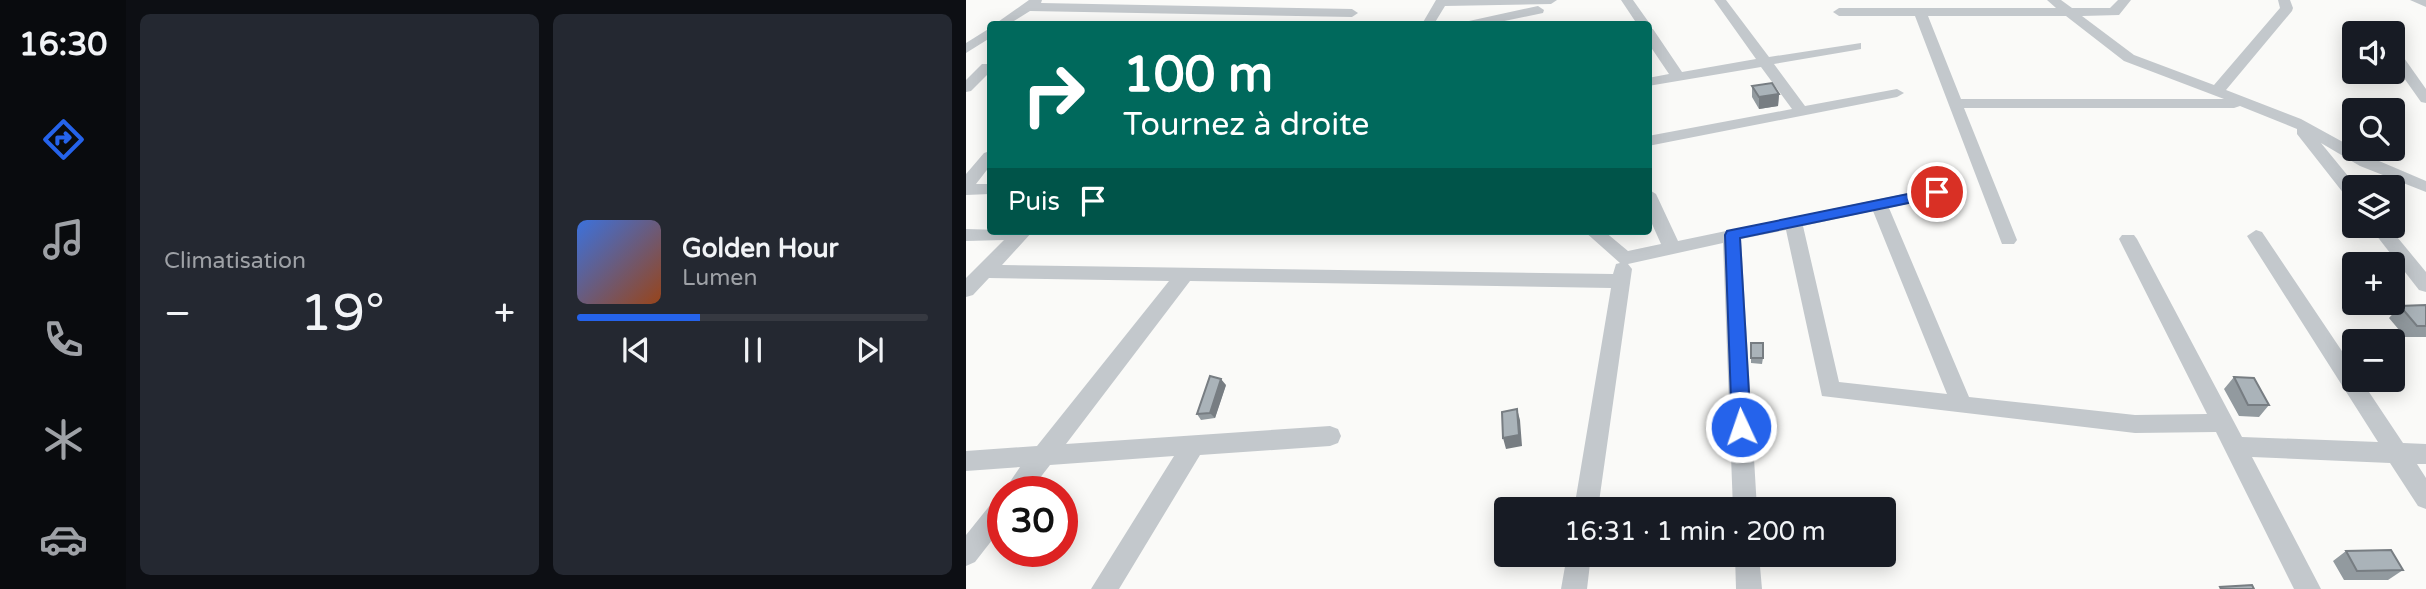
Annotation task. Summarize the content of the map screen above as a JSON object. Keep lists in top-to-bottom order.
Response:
{
  "page": {
    "tabs": "16:30",
    "tile": "Climatisation",
    "map_buttons": ["+", "−"],
    "turn": ["100 m", "Tournez à droite"],
    "then": "Puis",
    "song": ["Golden Hour", "Lumen"],
    "heat": ["−", "19°", "+"],
    "limit": "30",
    "trip": "16:31 · 1 min · 200 m"
  }
}
